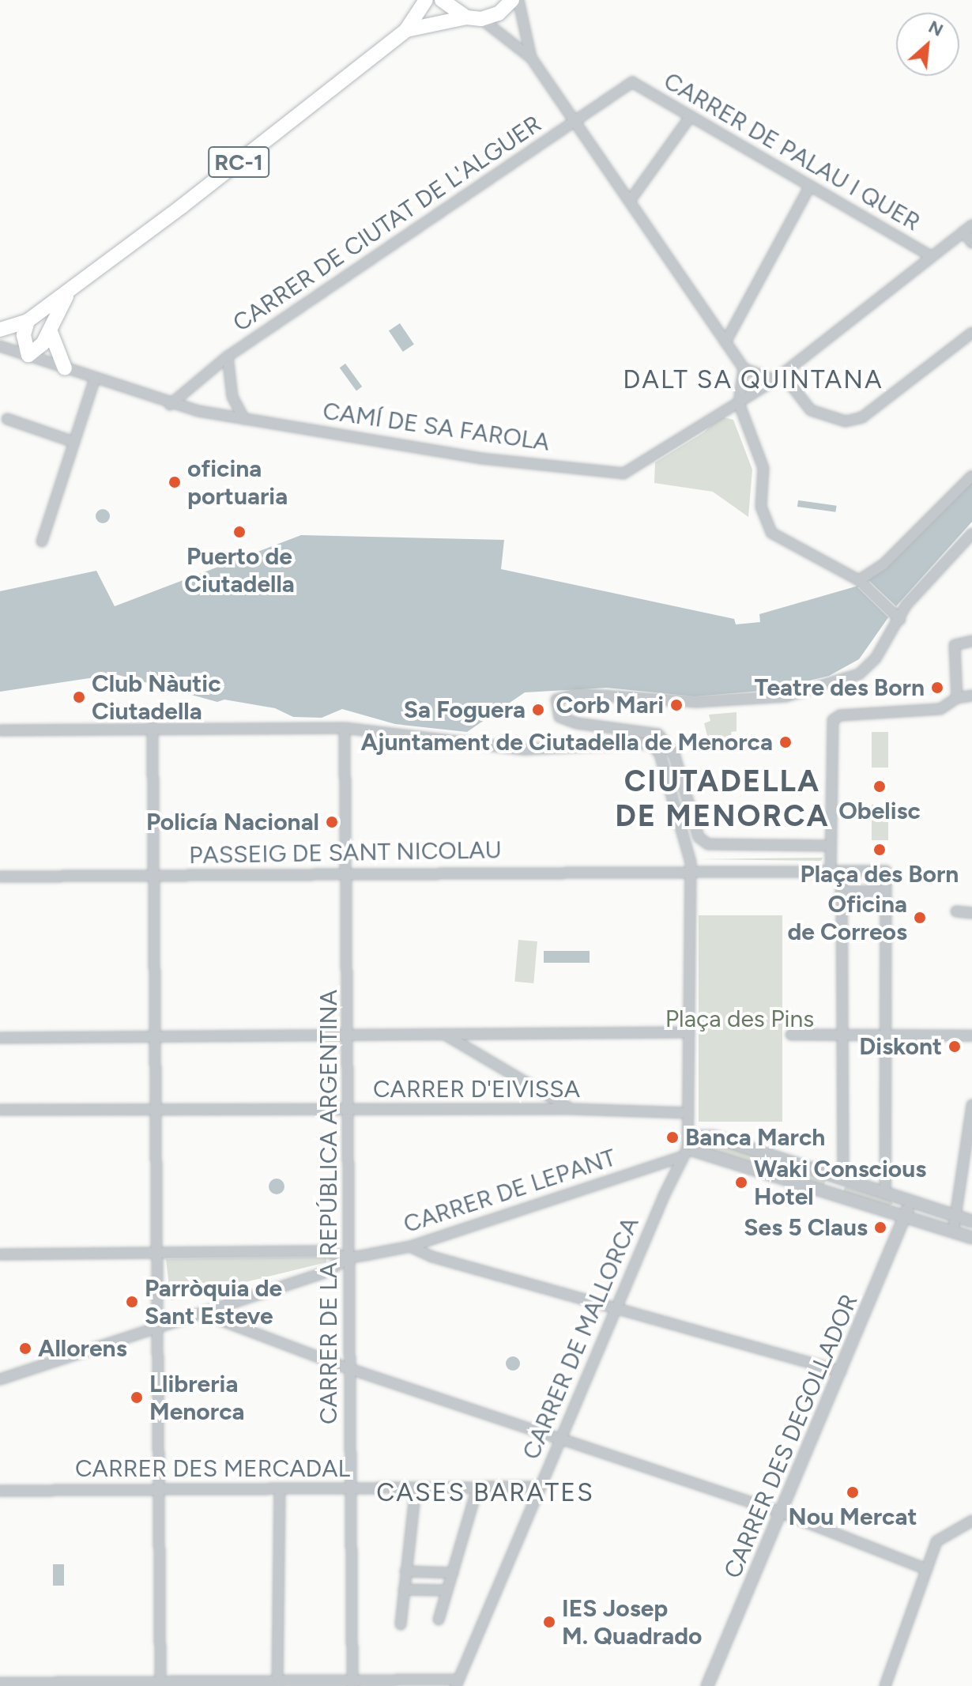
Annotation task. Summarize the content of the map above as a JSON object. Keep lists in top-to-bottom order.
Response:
{
  "streets": {
    "main road": ["RC-1"],
    "street": [
      "CARRER DE PALAU I QUER",
      "CARRER DE CIUTAT DE L'ALGUER",
      "CAMÍ DE SA FAROLA",
      "PASSEIG DE SANT NICOLAU",
      "CARRER D'EIVISSA",
      "CARRER DE LEPANT",
      "CARRER DE LA REPÚBLICA ARGENTINA",
      "CARRER DE MALLORCA",
      "CARRER DES DEGOLLADOR",
      "CARRER DES MERCADAL"
    ]
  },
  "crossings": [
    ["CARRER DE PALAU I QUER", "CARRER DE CIUTAT DE L'ALGUER"],
    ["RC-1", "CAMÍ DE SA FAROLA"],
    ["CARRER DE CIUTAT DE L'ALGUER", "CAMÍ DE SA FAROLA"],
    ["PASSEIG DE SANT NICOLAU", "CARRER DE LA REPÚBLICA ARGENTINA"],
    ["CARRER D'EIVISSA", "CARRER DE LA REPÚBLICA ARGENTINA"],
    ["CARRER DE LEPANT", "CARRER DE LA REPÚBLICA ARGENTINA"],
    ["CARRER DE LEPANT", "CARRER DE MALLORCA"],
    ["CARRER DE LA REPÚBLICA ARGENTINA", "CARRER DES MERCADAL"],
    ["CARRER DE MALLORCA", "CARRER DES MERCADAL"]
  ],
  "districts": ["DALT SA QUINTANA", "CIUTADELLA DE MENORCA", "CASES BARATES"],
  "parks": ["Plaça des Pins"],
  "places": [
    "oficina portuaria",
    "Puerto de Ciutadella",
    "Teatre des Born",
    "Club Nàutic Ciutadella",
    "Corb Mari",
    "Sa Foguera",
    "Ajuntament de Ciutadella de Menorca",
    "Obelisc",
    "Policía Nacional",
    "Plaça des Born",
    "Oficina de Correos",
    "Diskont",
    "Banca March",
    "Waki Conscious Hotel",
    "Ses 5 Claus",
    "Parròquia de Sant Esteve",
    "Allorens",
    "Llibreria Menorca",
    "Nou Mercat",
    "IES Josep M. Quadrado"
  ],
  "north": "top right"
}
